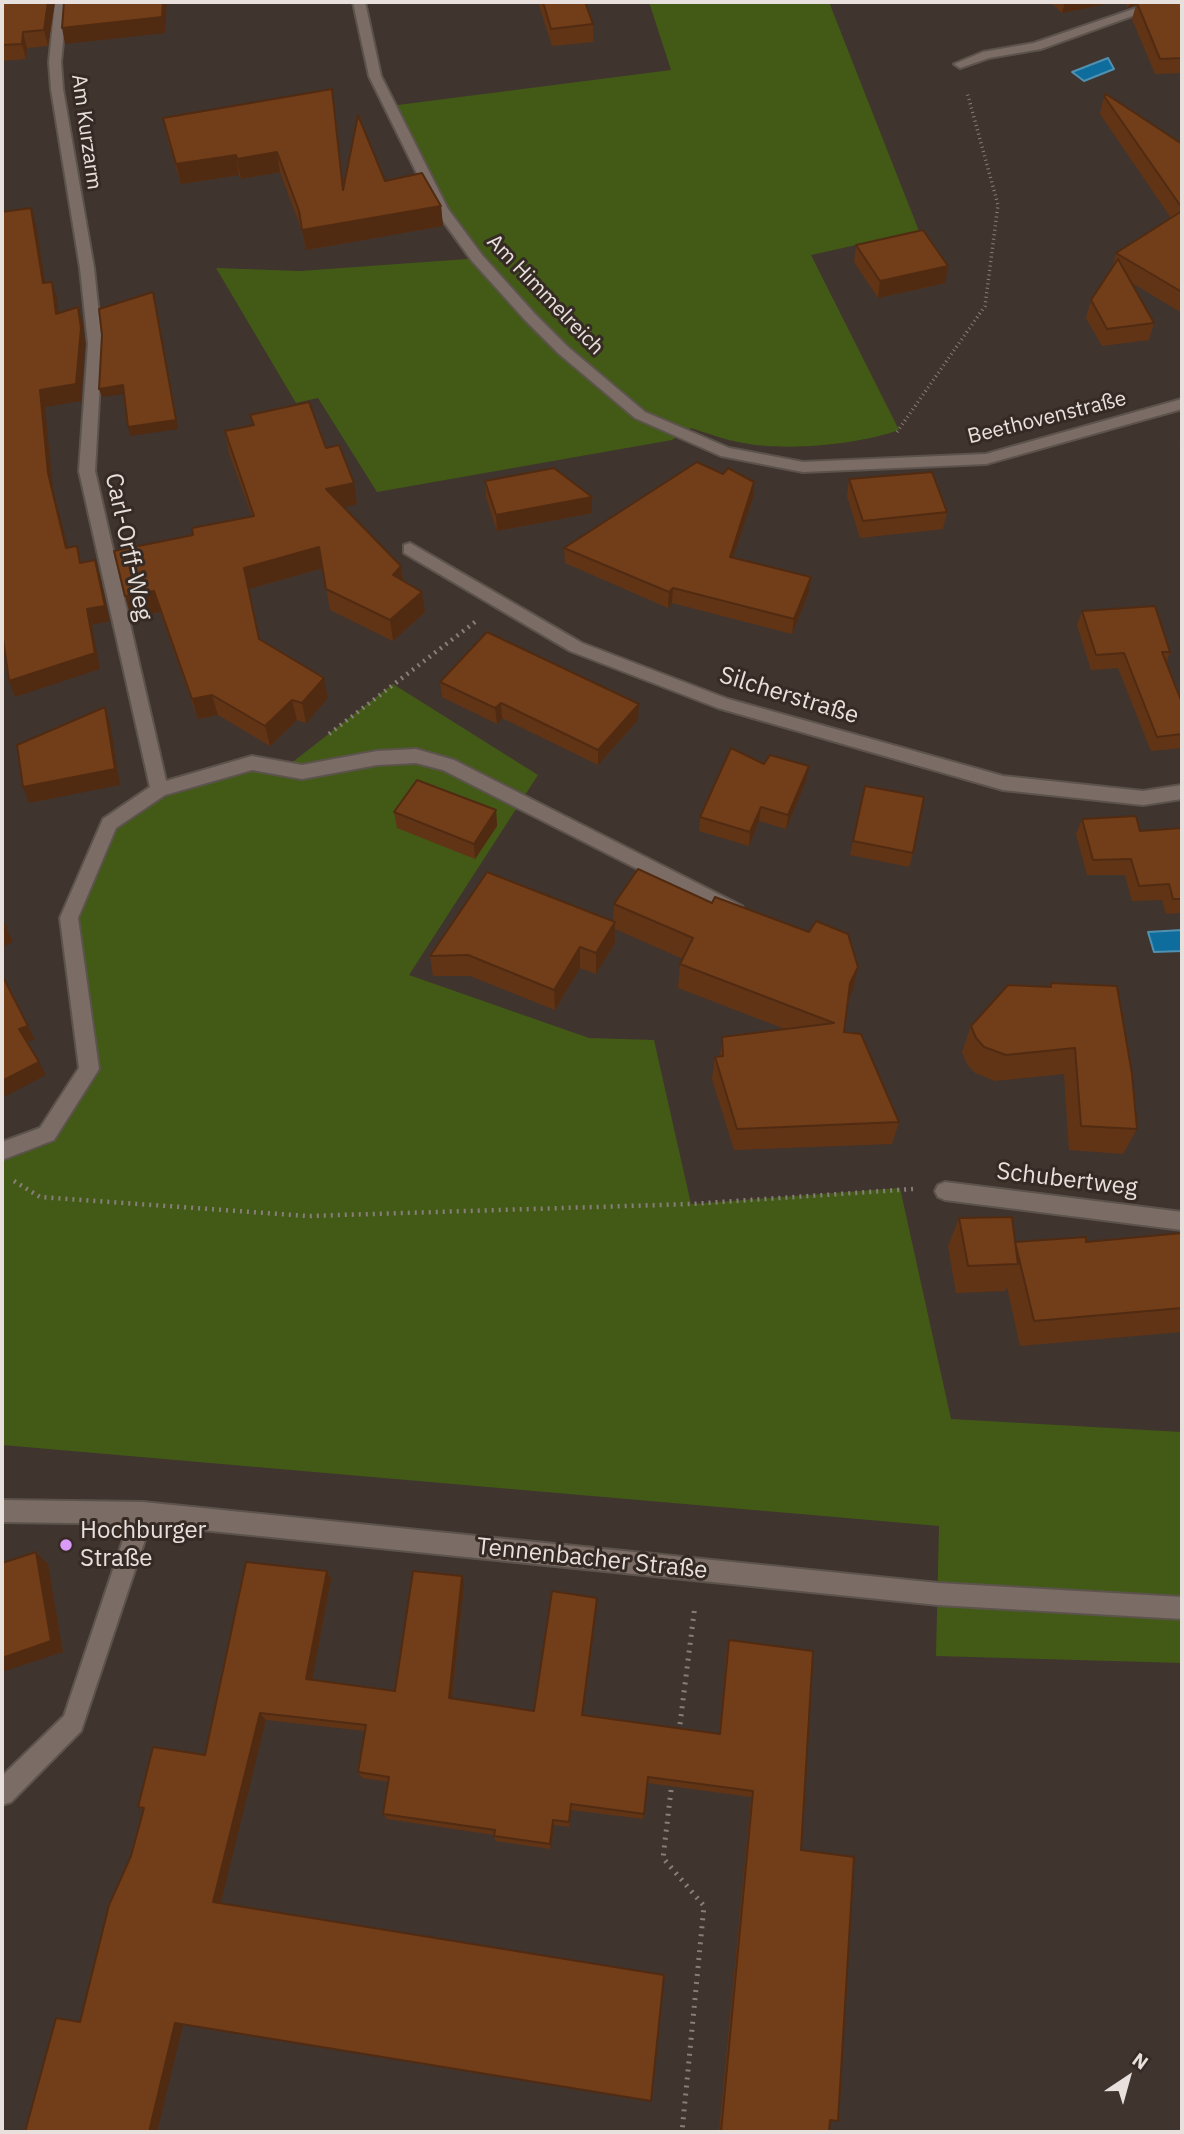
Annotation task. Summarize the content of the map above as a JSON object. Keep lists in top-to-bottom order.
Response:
{
  "streets": {
    "street": [
      "Am Kurzarm",
      "Am Himmelreich",
      "Beethovenstraße",
      "Carl-Orff-Weg",
      "Silcherstraße",
      "Schubertweg",
      "Tennenbacher Straße"
    ]
  },
  "crossings": [
    ["Am Kurzarm", "Carl-Orff-Weg"],
    ["Am Himmelreich", "Beethovenstraße"]
  ],
  "places": ["Hochburger Straße"],
  "north": "top right"
}
